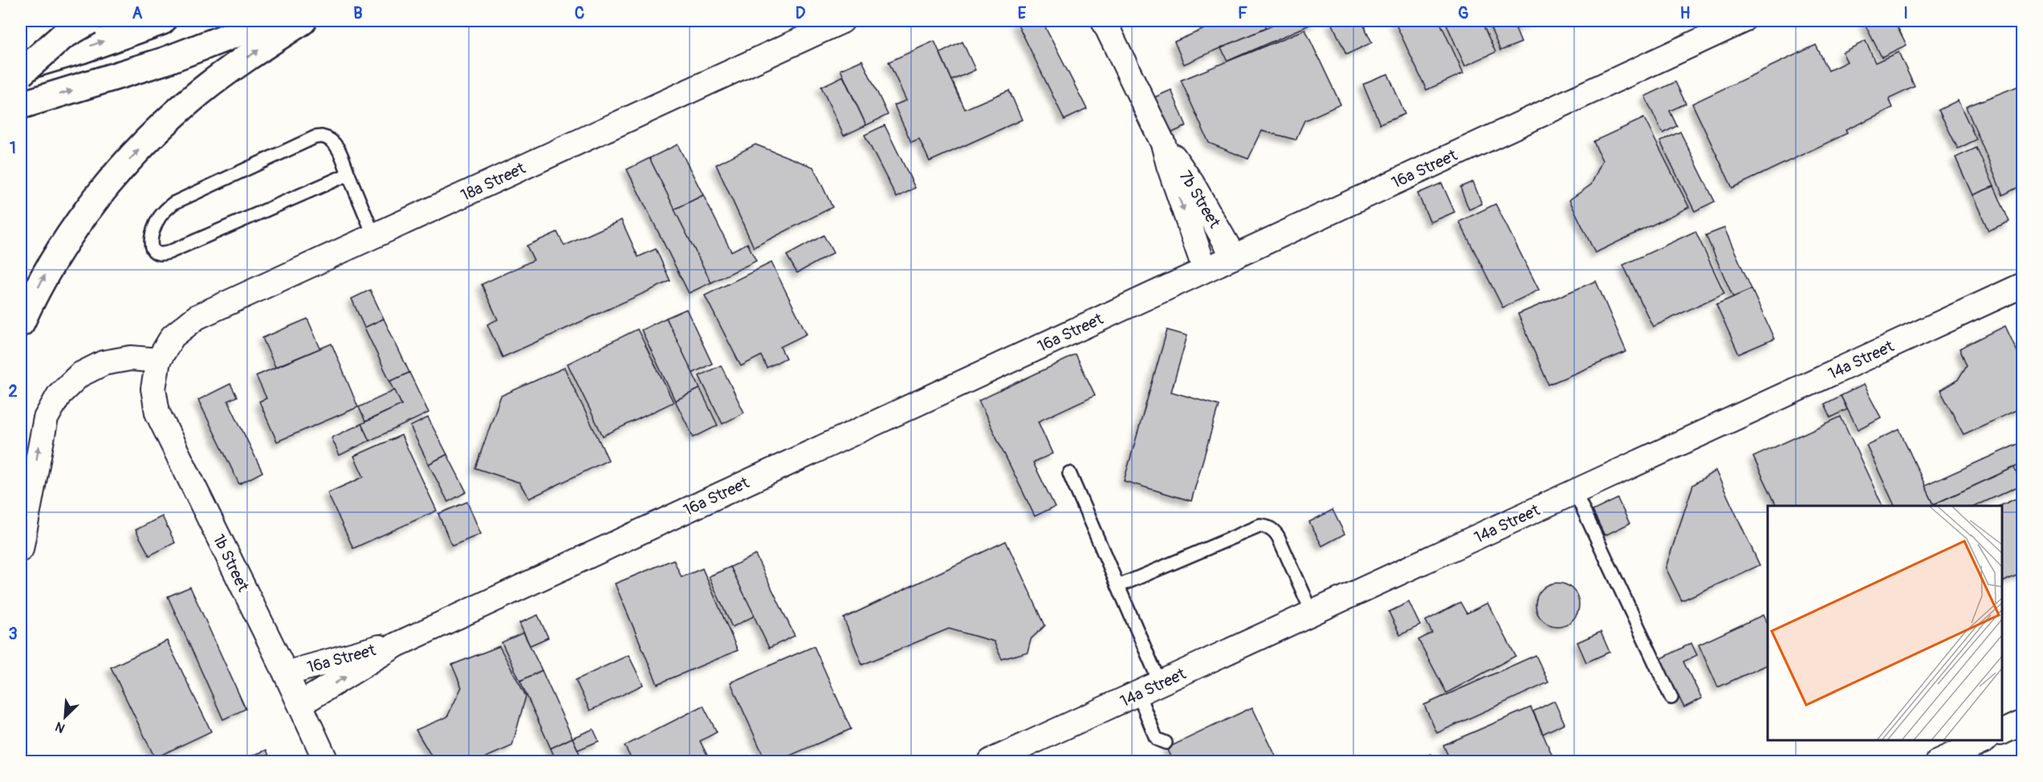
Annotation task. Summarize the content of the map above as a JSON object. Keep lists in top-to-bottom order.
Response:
{
  "streets": {
    "street": [
      "16a Street",
      "18a Street",
      "7b Street",
      "14a Street",
      "1b Street"
    ]
  },
  "crossings": [
    ["16a Street", "7b Street"],
    ["16a Street", "1b Street"],
    ["18a Street", "1b Street"]
  ],
  "north": "bottom left",
  "grid": {
    "columns": [
      "A",
      "B",
      "C",
      "D",
      "E",
      "F",
      "G",
      "H",
      "I"
    ],
    "rows": ["1", "2", "3"]
  }
}
